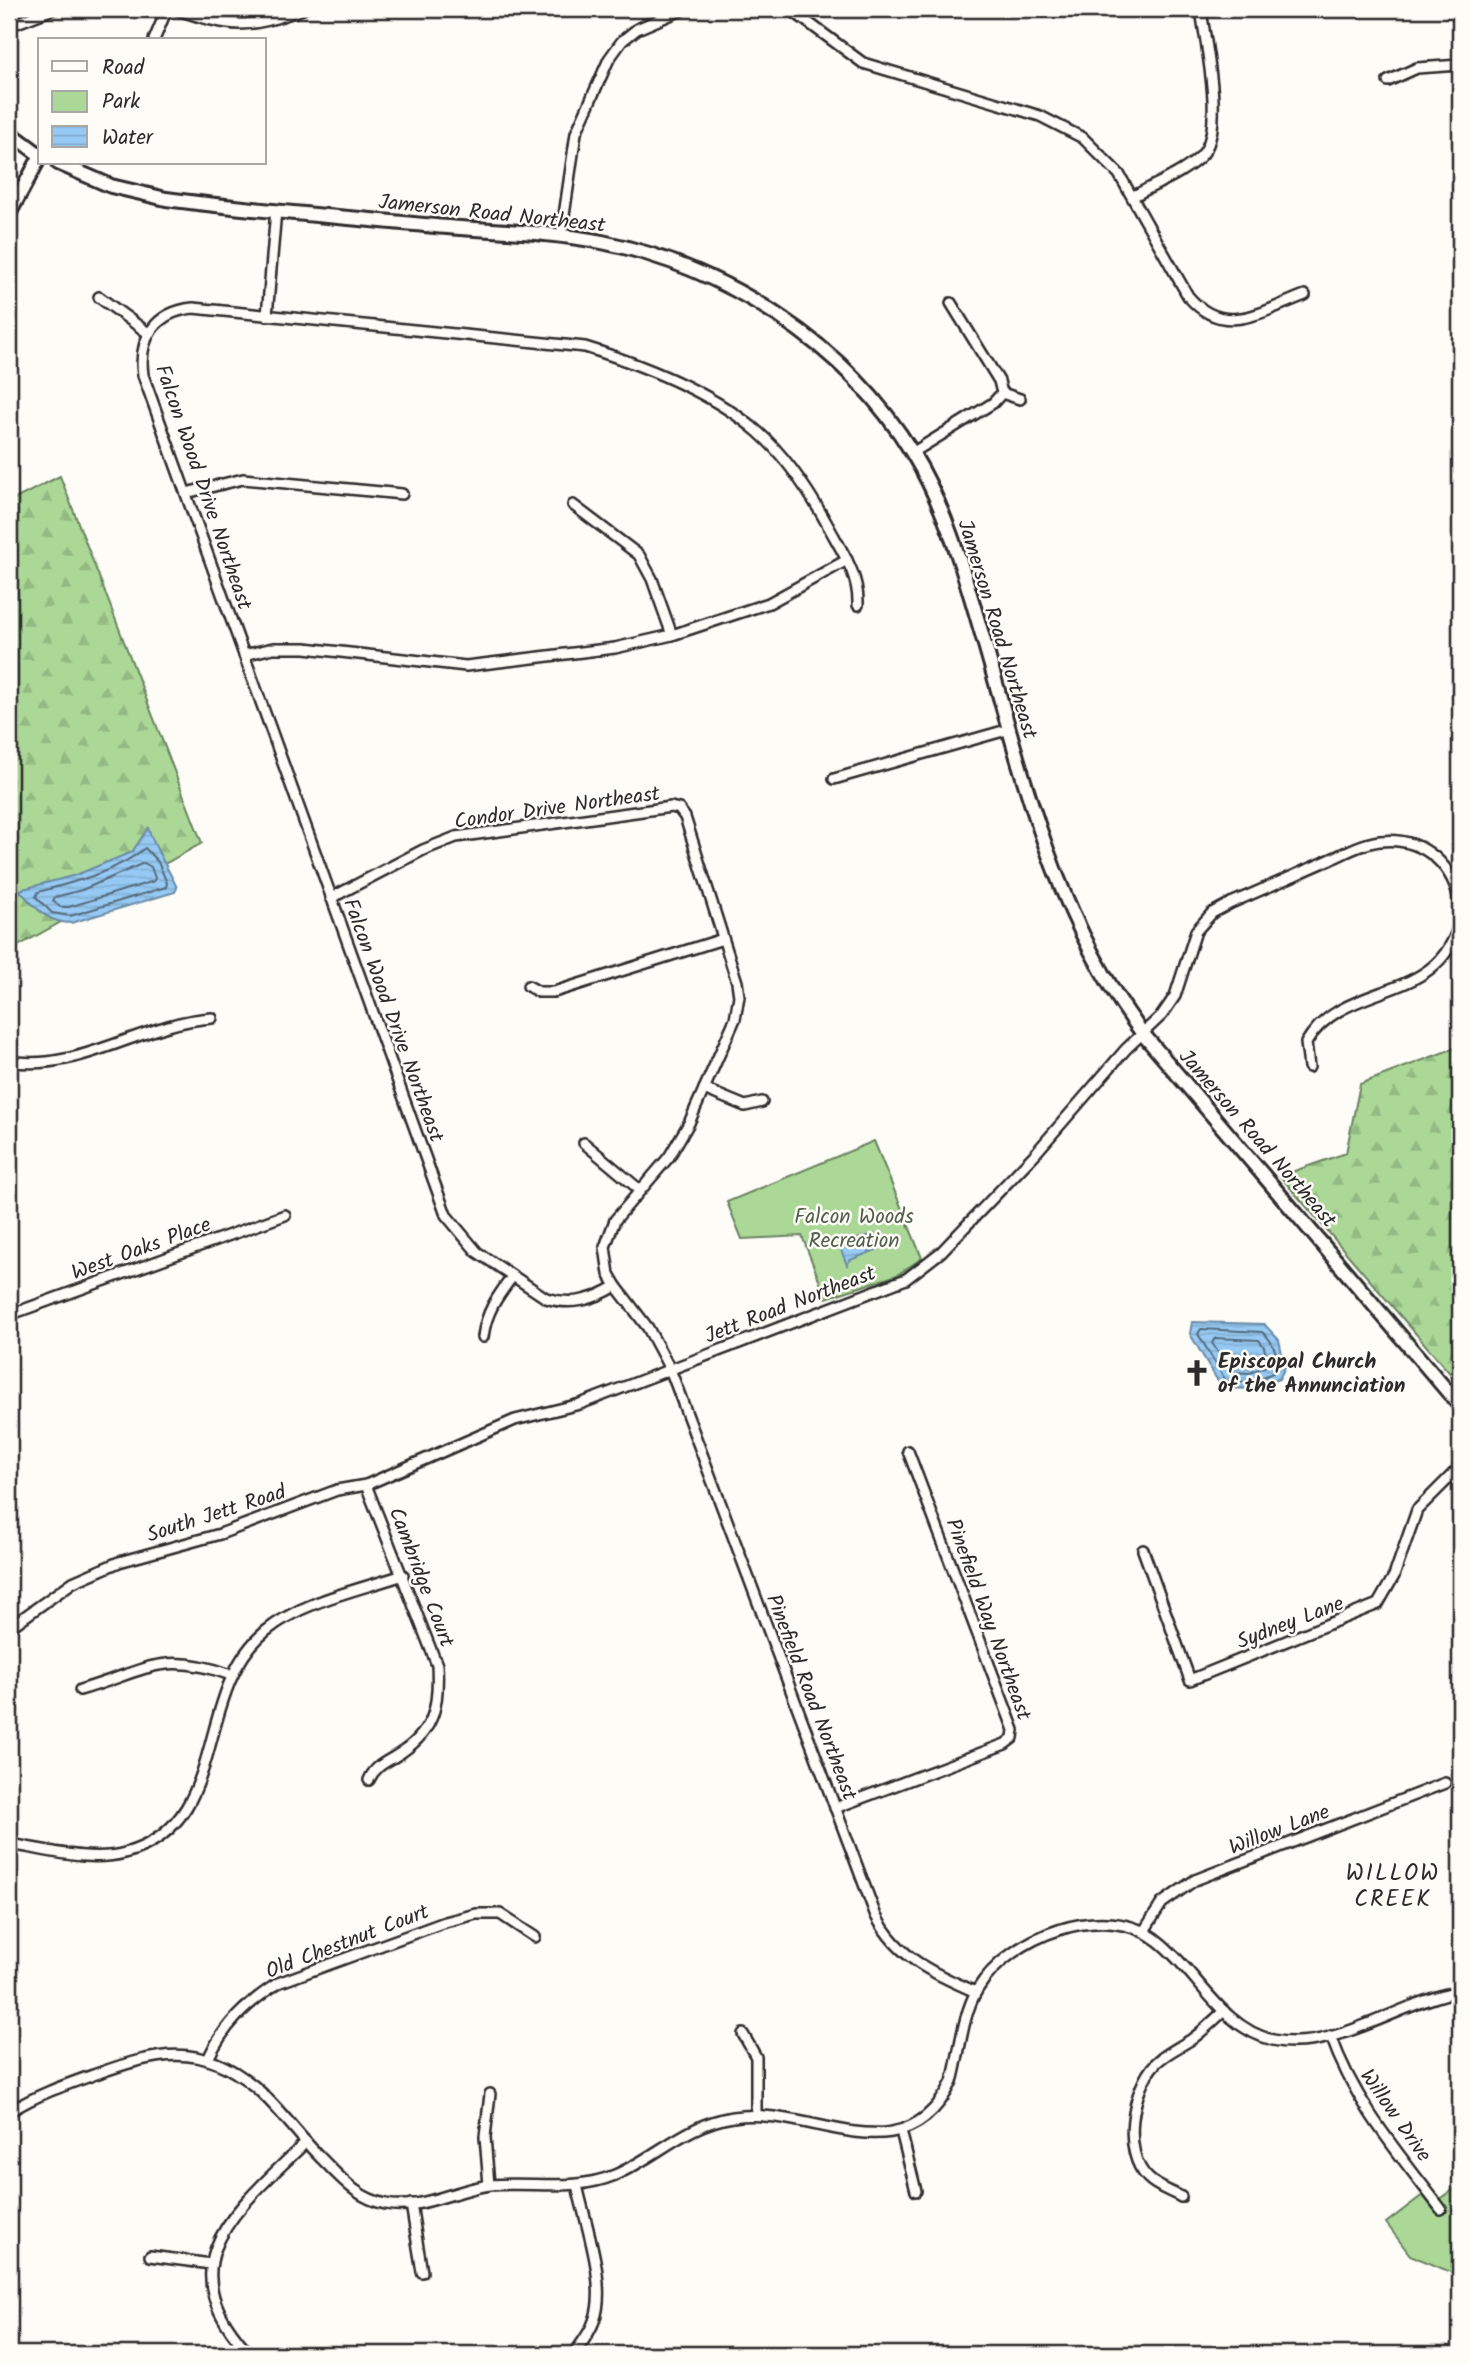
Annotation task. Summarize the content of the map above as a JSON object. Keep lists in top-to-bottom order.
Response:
{
  "streets": {
    "street": [
      "Jamerson Road Northeast",
      "Falcon Wood Drive Northeast",
      "Condor Drive Northeast",
      "West Oaks Place",
      "Jett Road Northeast",
      "South Jett Road",
      "Cambridge Court",
      "Pinefield Way Northeast",
      "Sydney Lane",
      "Pinefield Road Northeast",
      "Willow Lane",
      "Old Chestnut Court",
      "Willow Drive"
    ]
  },
  "crossings": [
    ["Jamerson Road Northeast", "Jett Road Northeast"],
    ["Falcon Wood Drive Northeast", "Condor Drive Northeast"],
    ["Condor Drive Northeast", "Jett Road Northeast"],
    ["Condor Drive Northeast", "Pinefield Road Northeast"],
    ["Jett Road Northeast", "South Jett Road"],
    ["Jett Road Northeast", "Pinefield Road Northeast"],
    ["South Jett Road", "Cambridge Court"],
    ["Pinefield Way Northeast", "Pinefield Road Northeast"]
  ],
  "districts": ["WILLOW CREEK"],
  "parks": ["Falcon Woods Recreation"],
  "places": {
    "church": ["Episcopal Church of the Annunciation"]
  },
  "legend": ["Road", "Park", "Water"]
}
